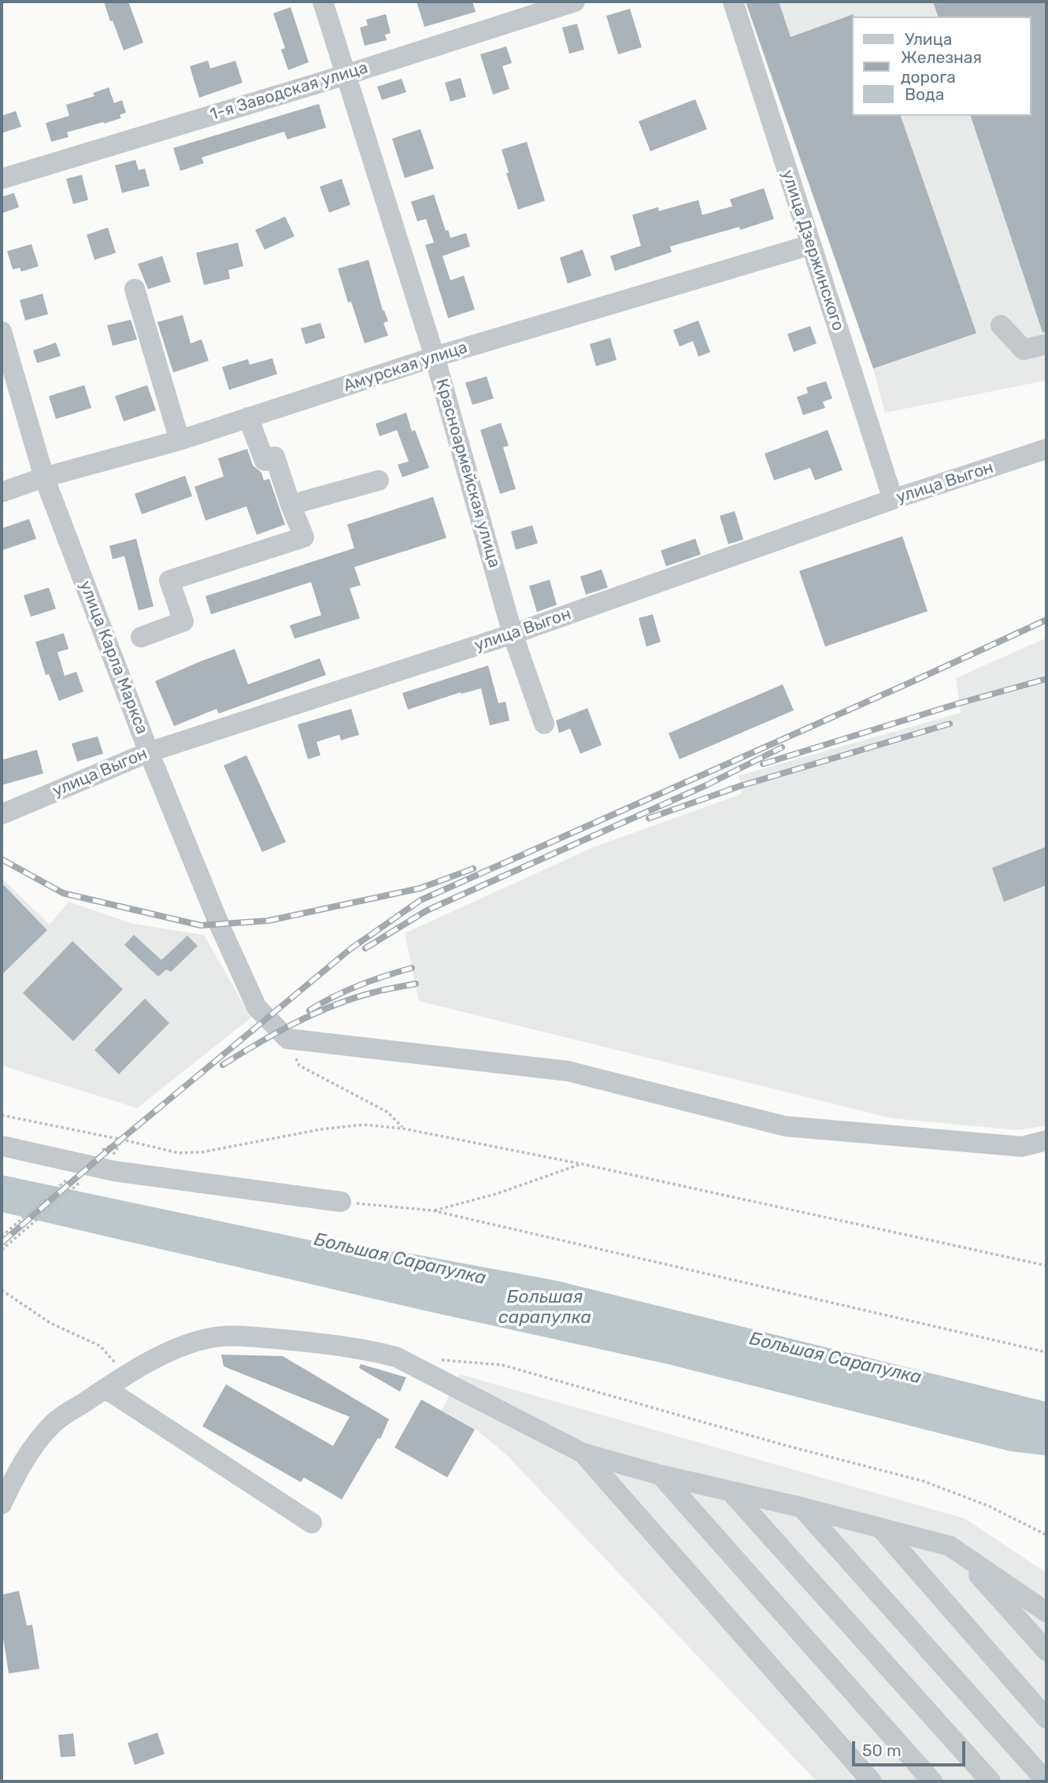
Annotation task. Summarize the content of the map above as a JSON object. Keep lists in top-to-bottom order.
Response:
{
  "streets": {
    "street": [
      "1-я Заводская улица",
      "улица Дзержинского",
      "Амурская улица",
      "Красноармейская улица",
      "улица Выгон",
      "улица Карла Маркса"
    ]
  },
  "crossings": [
    ["1-я Заводская улица", "Красноармейская улица"],
    ["улица Дзержинского", "Амурская улица"],
    ["улица Дзержинского", "улица Выгон"],
    ["Амурская улица", "Красноармейская улица"],
    ["Амурская улица", "улица Карла Маркса"],
    ["Красноармейская улица", "улица Выгон"],
    ["улица Выгон", "улица Карла Маркса"]
  ],
  "water": ["Большая Сарапулка", "Большая сарапулка"],
  "legend": ["Улица", "Железная дорога", "Вода"],
  "scale_bar": "50 m"
}
